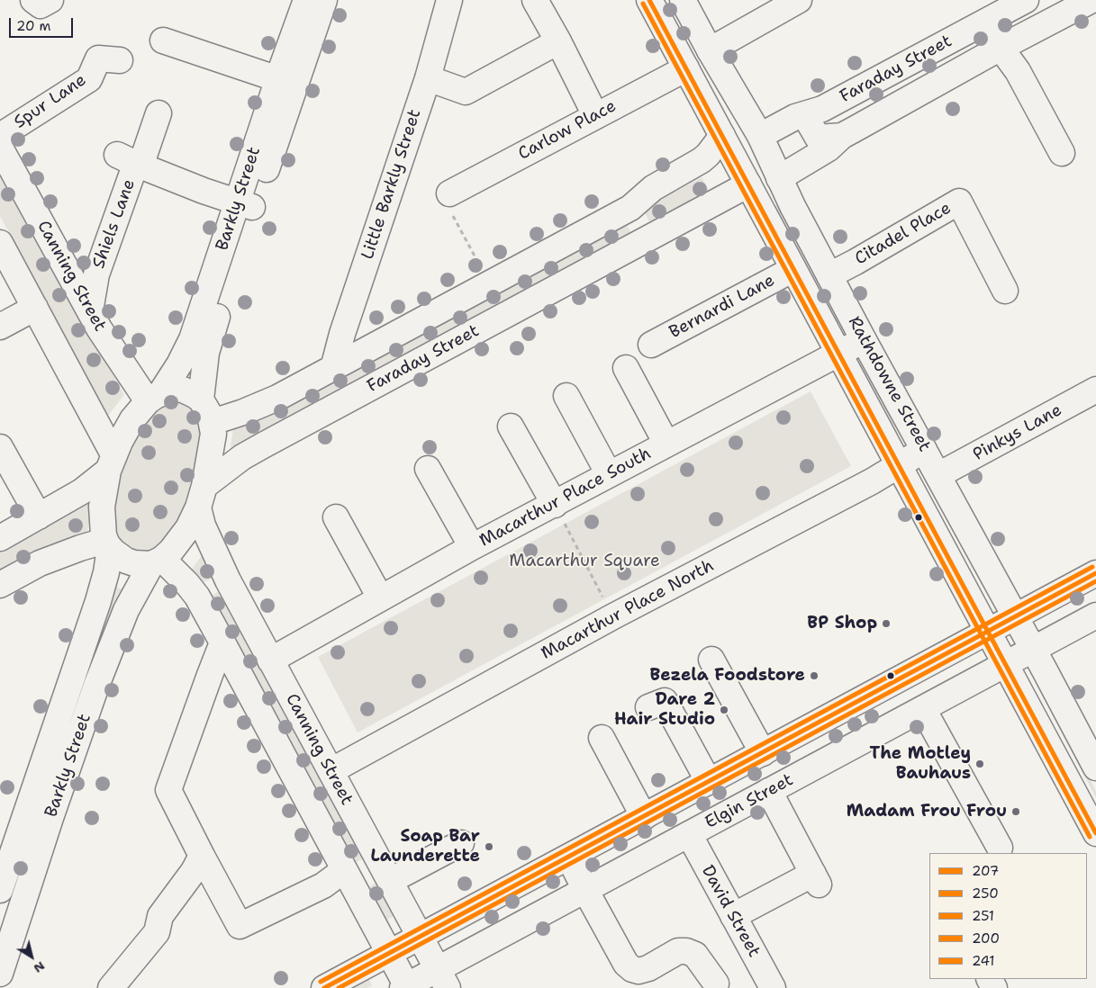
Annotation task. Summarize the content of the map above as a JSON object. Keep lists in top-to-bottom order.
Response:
{
  "streets": {
    "street": [
      "Faraday Street",
      "Spur Lane",
      "Carlow Place",
      "Little Barkly Street",
      "Barkly Street",
      "Shiels Lane",
      "Citadel Place",
      "Canning Street",
      "Bernardi Lane",
      "Rathdowne Street",
      "Pinkys Lane",
      "Macarthur Place South",
      "Macarthur Place North",
      "Elgin Street",
      "David Street"
    ]
  },
  "crossings": [
    ["Faraday Street", "Little Barkly Street"],
    ["Faraday Street", "Barkly Street"],
    ["Faraday Street", "Canning Street"],
    ["Faraday Street", "Rathdowne Street"],
    ["Carlow Place", "Rathdowne Street"],
    ["Barkly Street", "Shiels Lane"],
    ["Barkly Street", "Canning Street"],
    ["Shiels Lane", "Canning Street"],
    ["Citadel Place", "Rathdowne Street"],
    ["Canning Street", "Macarthur Place South"],
    ["Canning Street", "Macarthur Place North"],
    ["Canning Street", "Elgin Street"],
    ["Bernardi Lane", "Rathdowne Street"],
    ["Rathdowne Street", "Pinkys Lane"],
    ["Rathdowne Street", "Macarthur Place South"],
    ["Rathdowne Street", "Macarthur Place North"],
    ["Rathdowne Street", "Elgin Street"],
    ["Elgin Street", "David Street"]
  ],
  "parks": ["Macarthur Square"],
  "places": [
    "BP Shop",
    "Bezela Foodstore",
    "Dare 2 Hair Studio",
    "The Motley Bauhaus",
    "Madam Frou Frou",
    "Soap Bar Launderette"
  ],
  "lines": [
    "transit line 250",
    "transit line 251",
    "transit line 241",
    "transit line 207",
    "transit line 200"
  ],
  "legend": [
    "207",
    "250",
    "251",
    "200",
    "241"
  ],
  "scale_bar": "20 m",
  "north": "bottom right"
}
